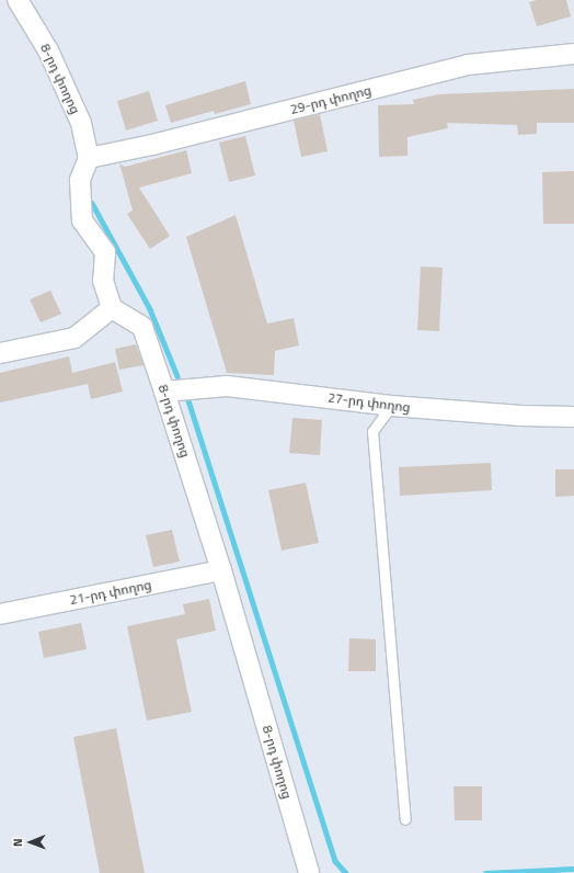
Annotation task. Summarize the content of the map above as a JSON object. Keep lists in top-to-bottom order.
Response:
{
  "streets": {
    "street": [
      "8-րդ փողոց",
      "29-րդ փողոց",
      "27-րդ փողոց",
      "21-րդ փողոց"
    ]
  },
  "crossings": [
    ["8-րդ փողոց", "29-րդ փողոց"],
    ["8-րդ փողոց", "27-րդ փողոց"],
    ["8-րդ փողոց", "21-րդ փողոց"]
  ],
  "north": "left"
}
